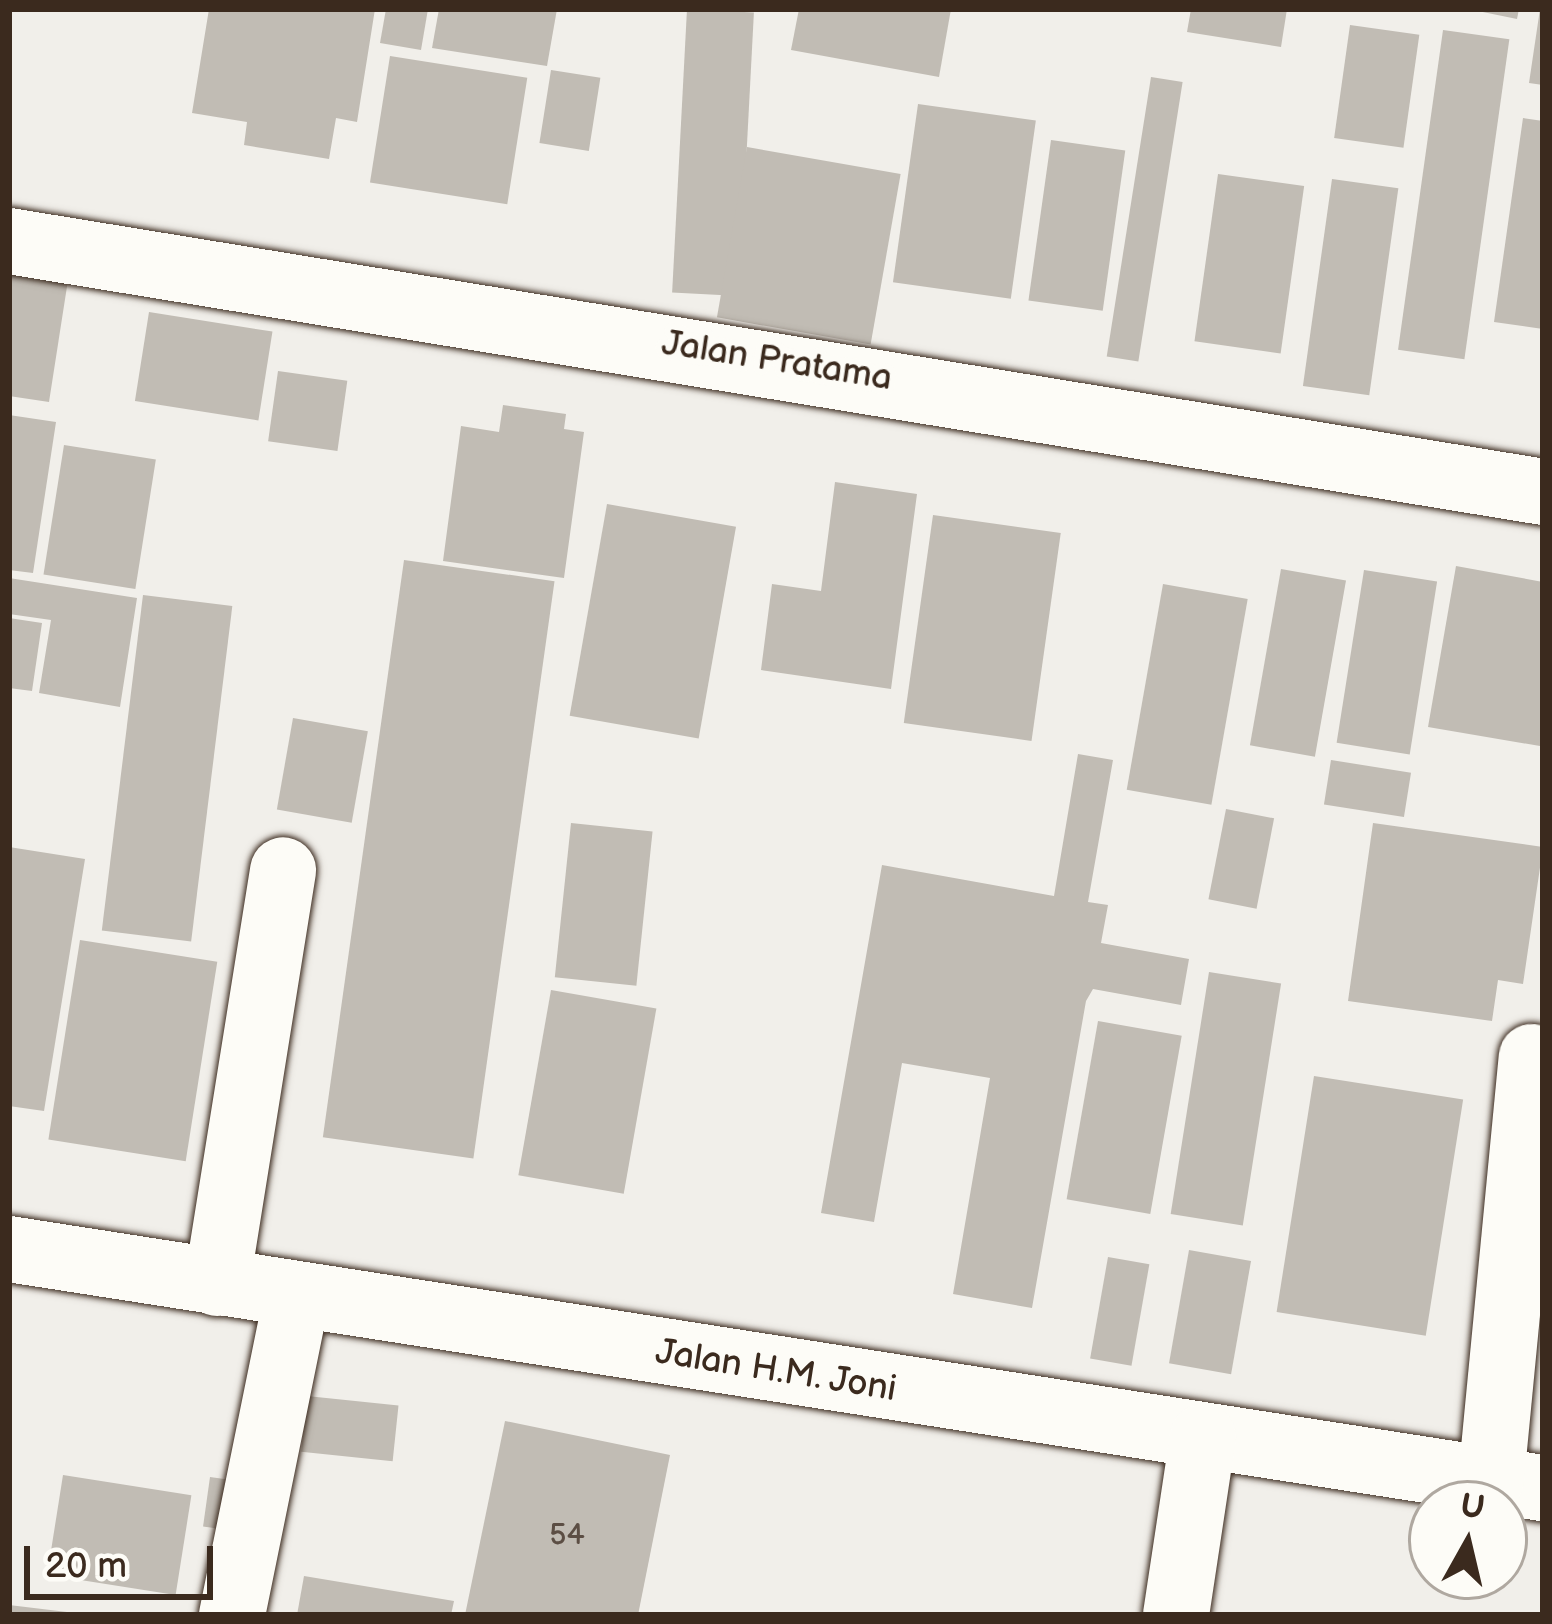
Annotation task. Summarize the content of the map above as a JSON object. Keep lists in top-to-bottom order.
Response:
{
  "streets": {
    "street": ["Jalan Pratama", "Jalan H.M. Joni"]
  },
  "house_numbers": ["54"],
  "scale_bar": "20 m",
  "north": "top"
}
